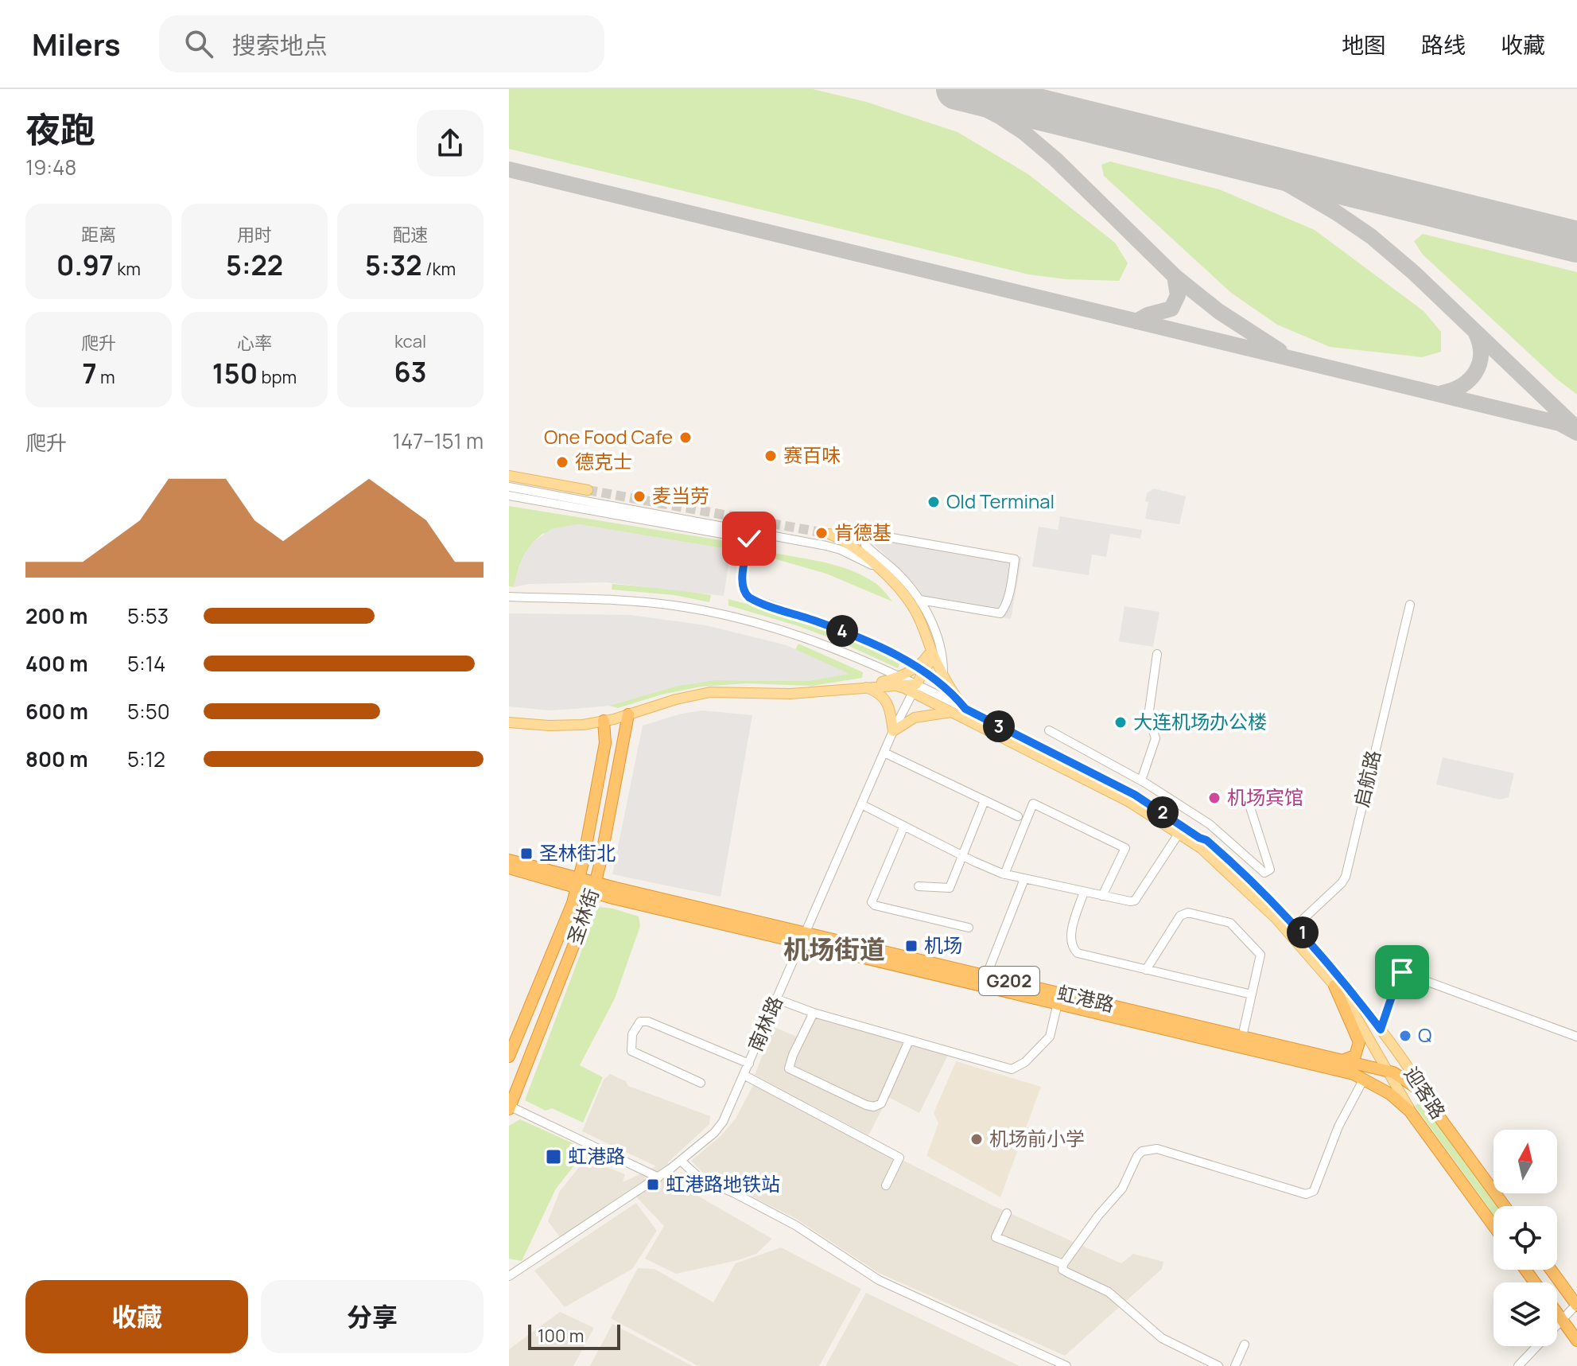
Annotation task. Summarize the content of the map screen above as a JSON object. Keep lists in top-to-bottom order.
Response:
{
  "streets": {
    "highway": [
      "圣林街",
      "G202",
      "虹港路",
      "迎客路"
    ],
    "street": ["启航路", "南林路"]
  },
  "crossings": [
    ["启航路", "迎客路"],
    ["圣林街", "虹港路"],
    ["虹港路", "南林路"],
    ["虹港路", "迎客路"],
    ["南林路", "迎客路"]
  ],
  "districts": ["机场街道"],
  "places": {
    "other": [
      "One Food Cafe",
      "赛百味",
      "德克士",
      "麦当劳",
      "Old Terminal",
      "肯德基",
      "大连机场办公楼",
      "机场宾馆",
      "Q",
      "机场前小学"
    ],
    "transit": [
      "圣林街北",
      "机场",
      "虹港路",
      "虹港路地铁站"
    ]
  },
  "scale_bar": "100 m",
  "north": "top",
  "page": {
    "header": "Milers",
    "search": "搜索地点",
    "nav": ["地图", "路线", "收藏"],
    "heading": ["夜跑", "19:48"],
    "stats": [
      ["距离", "0.97 km"],
      ["用时", "5:22"],
      ["配速", "5:32 /km"],
      ["爬升", "7 m"],
      ["心率", "150 bpm"],
      ["kcal", "63"]
    ],
    "chart": ["爬升", "147–151 m"],
    "list": [
      {
        "name": "200 m",
        "note": "5:53"
      },
      {
        "name": "400 m",
        "note": "5:14"
      },
      {
        "name": "600 m",
        "note": "5:50"
      },
      {
        "name": "800 m",
        "note": "5:12"
      }
    ],
    "pins": [
      "4",
      "3",
      "2",
      "1"
    ],
    "buttons": ["收藏", "分享"],
    "scale": "100 m"
  }
}
